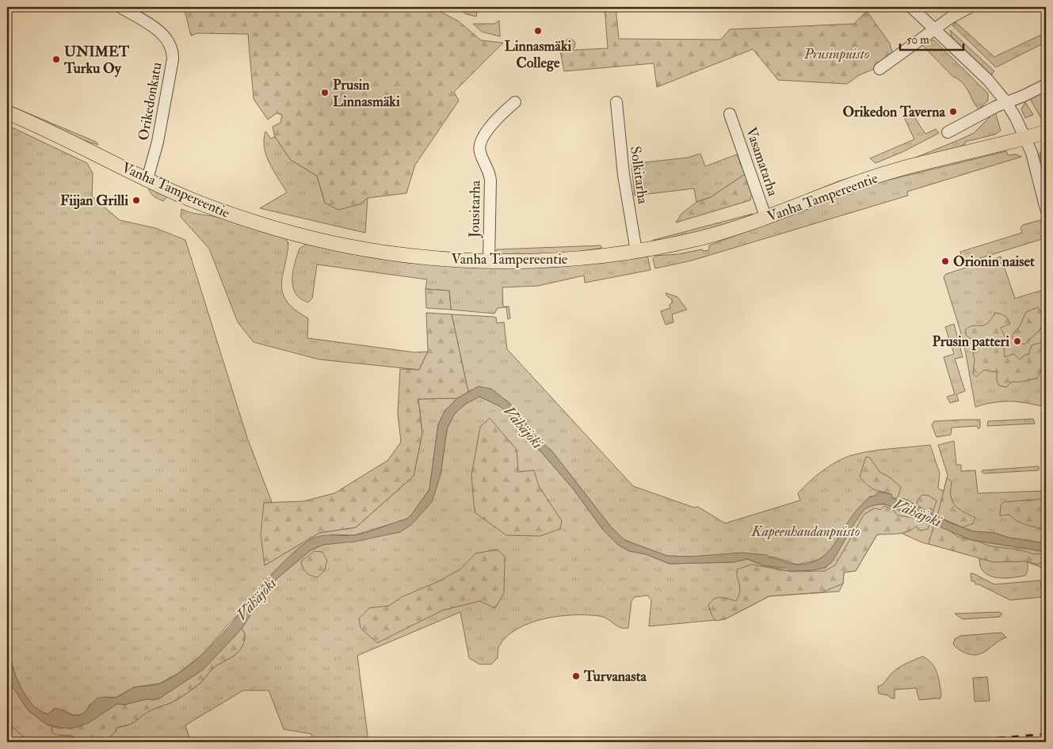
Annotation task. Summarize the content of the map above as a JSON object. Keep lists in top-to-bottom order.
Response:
{
  "streets": {
    "main road": ["Vanha Tampereentie"],
    "street": [
      "Orikedonkatu",
      "Vasamatarha",
      "Solkitarha",
      "Jousitarha"
    ]
  },
  "crossings": [
    ["Orikedonkatu", "Vanha Tampereentie"],
    ["Vasamatarha", "Vanha Tampereentie"],
    ["Solkitarha", "Vanha Tampereentie"],
    ["Vanha Tampereentie", "Jousitarha"]
  ],
  "water": ["Vähäjoki"],
  "parks": ["Prusinpuisto", "Kapeenhaudanpuisto"],
  "places": [
    "Linnasmäki College",
    "UNIMET Turku Oy",
    "Prusin Linnasmäki",
    "Orikedon Taverna",
    "Fiijan Grilli",
    "Orionin naiset",
    "Prusin patteri",
    "Turvanasta"
  ],
  "scale_bar": "50 m"
}
